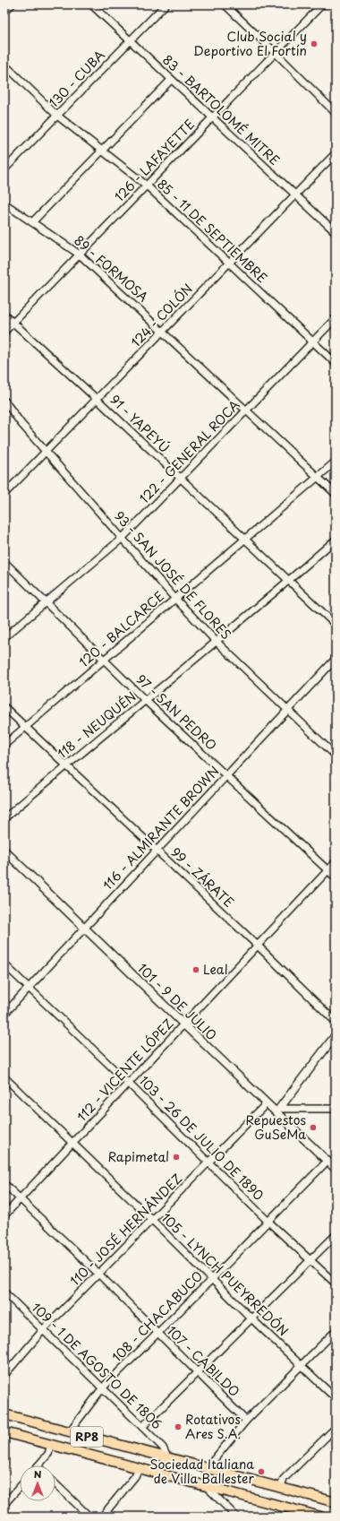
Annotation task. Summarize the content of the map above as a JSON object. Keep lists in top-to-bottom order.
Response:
{
  "streets": {
    "main road": ["RP8"],
    "street": [
      "130 - CUBA",
      "83 - BARTOLOMÉ MITRE",
      "126 - LAFAYETTE",
      "85 - 11 DE SEPTIEMBRE",
      "89 - FORMOSA",
      "124 - COLÓN",
      "91 - YAPEYÚ",
      "122 - GENERAL ROCA",
      "93 - SAN JOSÉ DE FLORES",
      "120 - BALCARCE",
      "97 - SAN PEDRO",
      "118 - NEUQUÉN",
      "116 - ALMIRANTE BROWN",
      "99 - ZÁRATE",
      "101 - 9 DE JULIO",
      "112 - VICENTE LÓPEZ",
      "103 - 26 DE JULIO DE 1890",
      "110 - JOSÉ HERNÁNDEZ",
      "105 - LYNCH PUEYRREDÓN",
      "108 - CHACABUCO",
      "107 - CABILDO",
      "109 - 1 DE AGOSTO DE 1806"
    ]
  },
  "crossings": [
    ["130 - CUBA", "83 - BARTOLOMÉ MITRE"],
    ["130 - CUBA", "85 - 11 DE SEPTIEMBRE"],
    ["83 - BARTOLOMÉ MITRE", "126 - LAFAYETTE"],
    ["83 - BARTOLOMÉ MITRE", "124 - COLÓN"],
    ["126 - LAFAYETTE", "85 - 11 DE SEPTIEMBRE"],
    ["126 - LAFAYETTE", "89 - FORMOSA"],
    ["126 - LAFAYETTE", "91 - YAPEYÚ"],
    ["85 - 11 DE SEPTIEMBRE", "124 - COLÓN"],
    ["85 - 11 DE SEPTIEMBRE", "122 - GENERAL ROCA"],
    ["89 - FORMOSA", "124 - COLÓN"],
    ["89 - FORMOSA", "122 - GENERAL ROCA"],
    ["89 - FORMOSA", "120 - BALCARCE"],
    ["124 - COLÓN", "91 - YAPEYÚ"],
    ["124 - COLÓN", "93 - SAN JOSÉ DE FLORES"],
    ["91 - YAPEYÚ", "122 - GENERAL ROCA"],
    ["91 - YAPEYÚ", "120 - BALCARCE"],
    ["91 - YAPEYÚ", "118 - NEUQUÉN"],
    ["122 - GENERAL ROCA", "93 - SAN JOSÉ DE FLORES"],
    ["122 - GENERAL ROCA", "97 - SAN PEDRO"],
    ["93 - SAN JOSÉ DE FLORES", "120 - BALCARCE"],
    ["93 - SAN JOSÉ DE FLORES", "118 - NEUQUÉN"],
    ["93 - SAN JOSÉ DE FLORES", "116 - ALMIRANTE BROWN"],
    ["120 - BALCARCE", "97 - SAN PEDRO"],
    ["120 - BALCARCE", "99 - ZÁRATE"],
    ["97 - SAN PEDRO", "118 - NEUQUÉN"],
    ["97 - SAN PEDRO", "116 - ALMIRANTE BROWN"],
    ["97 - SAN PEDRO", "112 - VICENTE LÓPEZ"],
    ["118 - NEUQUÉN", "99 - ZÁRATE"],
    ["116 - ALMIRANTE BROWN", "99 - ZÁRATE"],
    ["116 - ALMIRANTE BROWN", "101 - 9 DE JULIO"],
    ["116 - ALMIRANTE BROWN", "103 - 26 DE JULIO DE 1890"],
    ["99 - ZÁRATE", "112 - VICENTE LÓPEZ"],
    ["101 - 9 DE JULIO", "112 - VICENTE LÓPEZ"],
    ["101 - 9 DE JULIO", "110 - JOSÉ HERNÁNDEZ"],
    ["101 - 9 DE JULIO", "108 - CHACABUCO"],
    ["112 - VICENTE LÓPEZ", "103 - 26 DE JULIO DE 1890"],
    ["112 - VICENTE LÓPEZ", "105 - LYNCH PUEYRREDÓN"],
    ["112 - VICENTE LÓPEZ", "107 - CABILDO"],
    ["103 - 26 DE JULIO DE 1890", "110 - JOSÉ HERNÁNDEZ"],
    ["103 - 26 DE JULIO DE 1890", "108 - CHACABUCO"],
    ["110 - JOSÉ HERNÁNDEZ", "105 - LYNCH PUEYRREDÓN"],
    ["110 - JOSÉ HERNÁNDEZ", "107 - CABILDO"],
    ["110 - JOSÉ HERNÁNDEZ", "109 - 1 DE AGOSTO DE 1806"],
    ["105 - LYNCH PUEYRREDÓN", "108 - CHACABUCO"],
    ["108 - CHACABUCO", "107 - CABILDO"],
    ["108 - CHACABUCO", "109 - 1 DE AGOSTO DE 1806"],
    ["108 - CHACABUCO", "RP8"],
    ["109 - 1 DE AGOSTO DE 1806", "RP8"]
  ],
  "places": [
    "Club Social y Deportivo El Fortín",
    "Leal",
    "Repuestos GuSeMa",
    "Rapimetal",
    "Rotativos Ares S.A.",
    "Sociedad Italiana de Villa Ballester"
  ],
  "north": "top"
}
